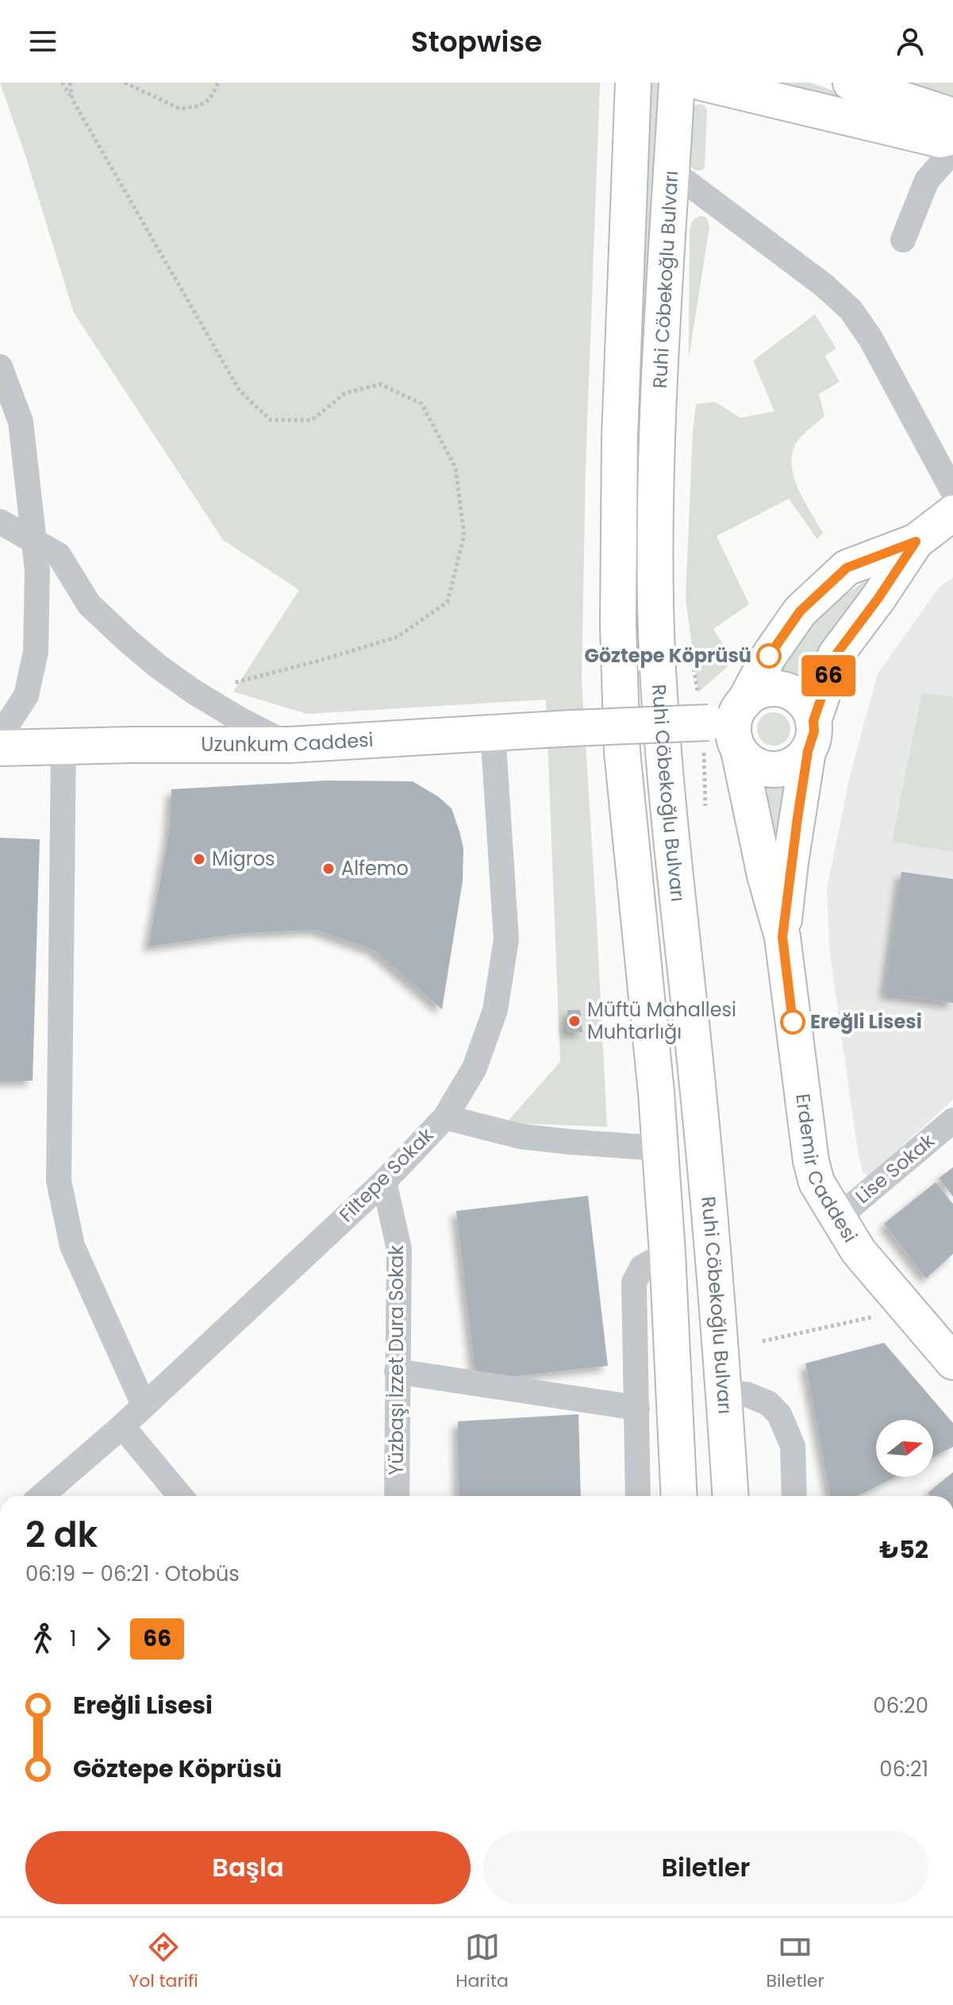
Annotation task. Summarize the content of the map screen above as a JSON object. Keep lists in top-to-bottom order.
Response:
{
  "streets": {
    "main road": ["Ruhi Cöbekoğlu Bulvarı", "Uzunkum Caddesi", "Erdemir Caddesi"],
    "street": ["Lise Sokak", "Filtepe Sokak", "Yüzbaşı İzzet Dura Sokak"]
  },
  "crossings": [
    ["Uzunkum Caddesi", "Erdemir Caddesi"],
    ["Uzunkum Caddesi", "Filtepe Sokak"],
    ["Erdemir Caddesi", "Lise Sokak"],
    ["Filtepe Sokak", "Yüzbaşı İzzet Dura Sokak"]
  ],
  "places": [
    "Göztepe Köprüsü",
    "Migros",
    "Alfemo",
    "Müftü Mahallesi Muhtarlığı",
    "Ereğli Lisesi"
  ],
  "lines": ["bus line 66"],
  "north": "right",
  "page": {
    "header": "Stopwise",
    "on_map": "66",
    "heading": ["2 dk", "06:19 – 06:21 · Otobüs", "₺52"],
    "legs": ["1", "66"],
    "list": [
      {
        "name": "Ereğli Lisesi",
        "value": "06:20"
      },
      {
        "name": "Göztepe Köprüsü",
        "value": "06:21"
      }
    ],
    "buttons": ["Başla", "Biletler"],
    "tabs": ["Yol tarifi", "Harita", "Biletler"]
  }
}
